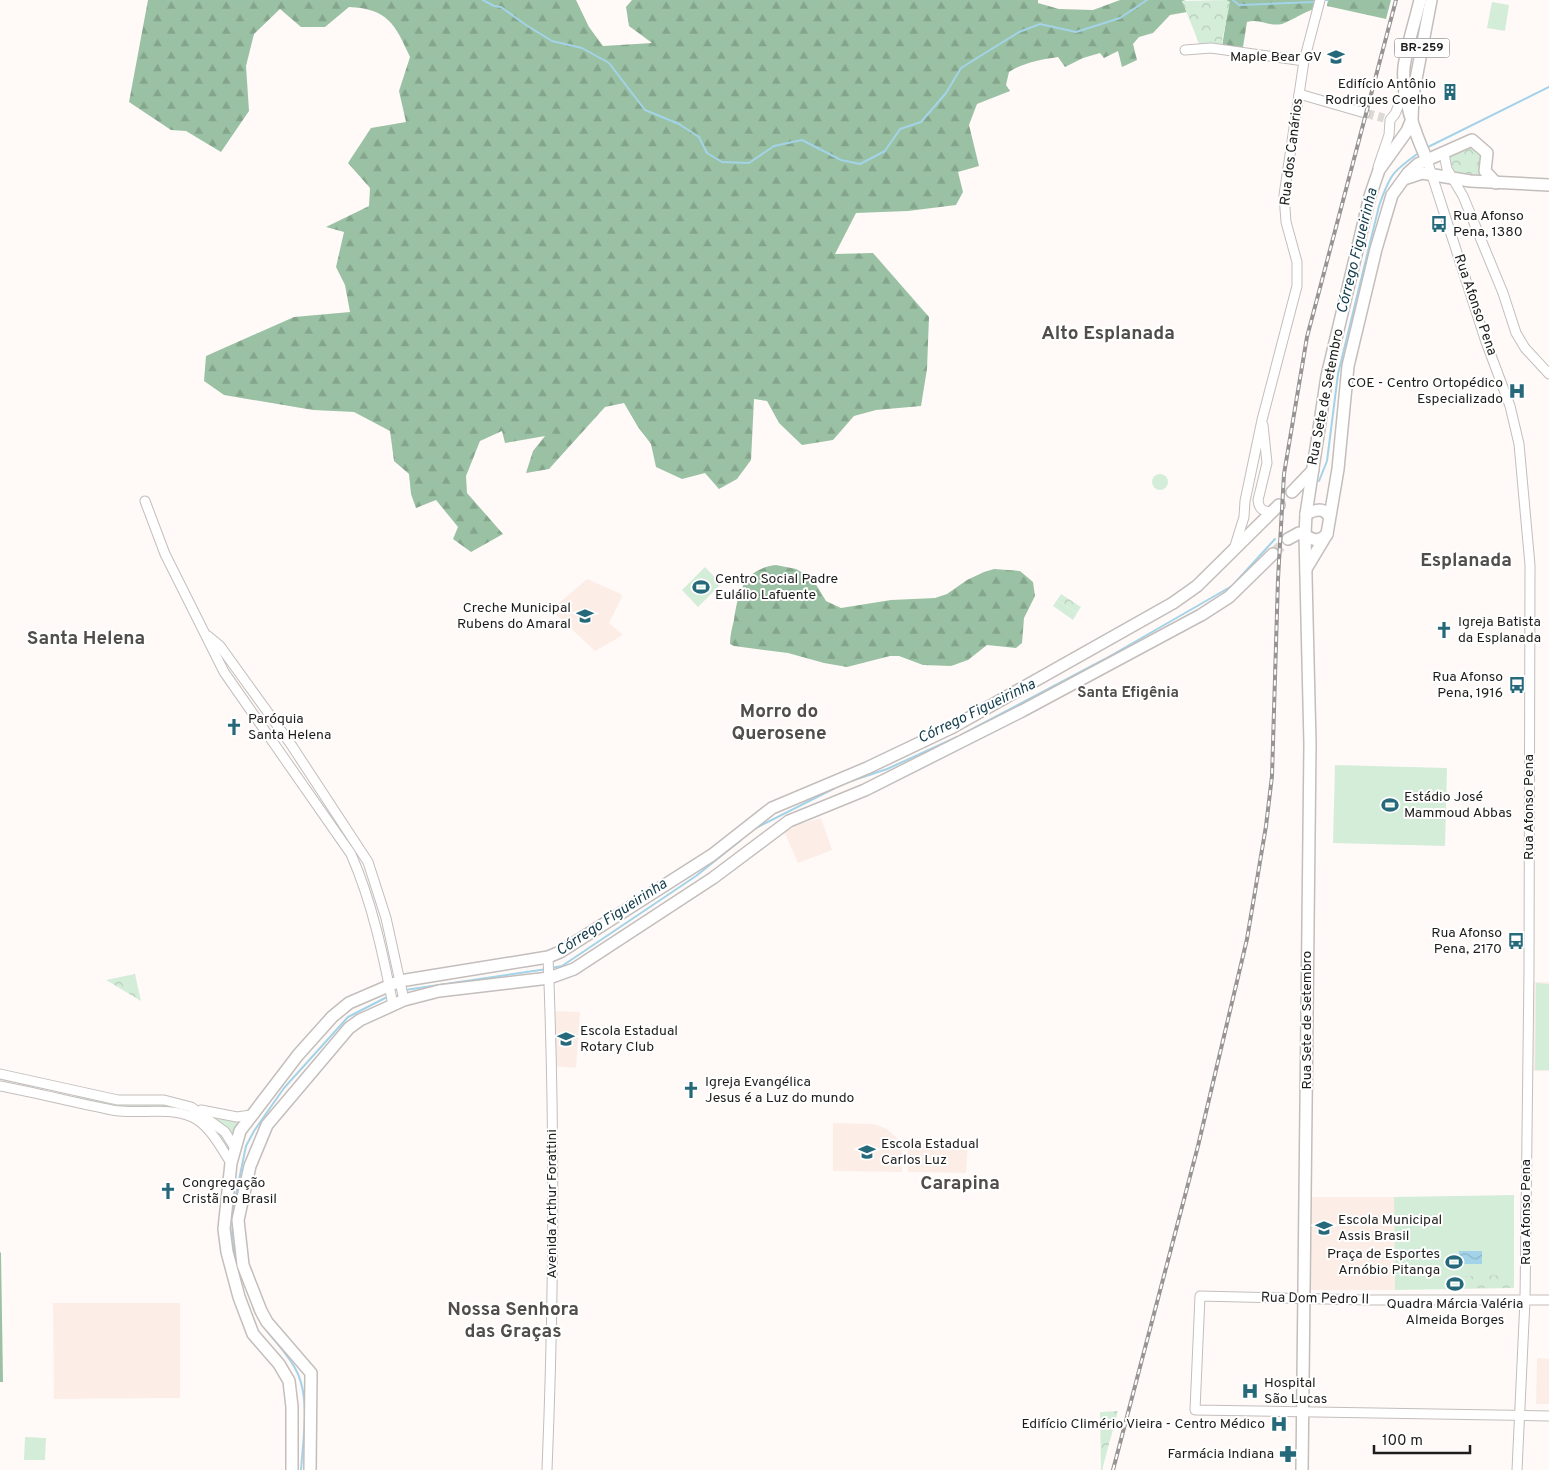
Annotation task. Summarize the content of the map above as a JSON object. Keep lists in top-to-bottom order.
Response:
{
  "streets": {
    "main road": ["BR-259", "Rua Sete de Setembro"],
    "street": [
      "Rua dos Canários",
      "Rua Afonso Pena",
      "Avenida Arthur Forattini",
      "Rua Dom Pedro II"
    ]
  },
  "crossings": [
    ["BR-259", "Rua Afonso Pena"],
    ["BR-259", "Rua Sete de Setembro"],
    ["Rua Afonso Pena", "Rua Sete de Setembro"],
    ["Rua Afonso Pena", "Rua Dom Pedro II"],
    ["Rua Sete de Setembro", "Rua Dom Pedro II"]
  ],
  "districts": [
    "Alto Esplanada",
    "Esplanada",
    "Santa Helena",
    "Santa Efigênia",
    "Morro do Querosene",
    "Carapina",
    "Nossa Senhora das Graças"
  ],
  "water": ["Córrego Figueirinha"],
  "places": {
    "school or university": [
      "Maple Bear GV",
      "Creche Municipal Rubens do Amaral",
      "Escola Estadual Rotary Club",
      "Escola Estadual Carlos Luz",
      "Escola Municipal Assis Brasil"
    ],
    "building": ["Edifício Antônio Rodrigues Coelho"],
    "bus stop": ["Rua Afonso Pena, 1380", "Rua Afonso Pena, 1916", "Rua Afonso Pena, 2170"],
    "hospital": ["COE - Centro Ortopédico Especializado", "Hospital São Lucas", "Edifício Climério Vieira - Centro Médico"],
    "sports": [
      "Centro Social Padre Eulálio Lafuente",
      "Estádio José Mammoud Abbas",
      "Praça de Esportes Arnóbio Pitanga",
      "Quadra Márcia Valéria Almeida Borges"
    ],
    "church": [
      "Igreja Batista da Esplanada",
      "Paróquia Santa Helena",
      "Igreja Evangélica Jesus é a Luz do mundo",
      "Congregação Cristã no Brasil"
    ],
    "pharmacy": ["Farmácia Indiana"]
  },
  "scale_bar": "100 m"
}
